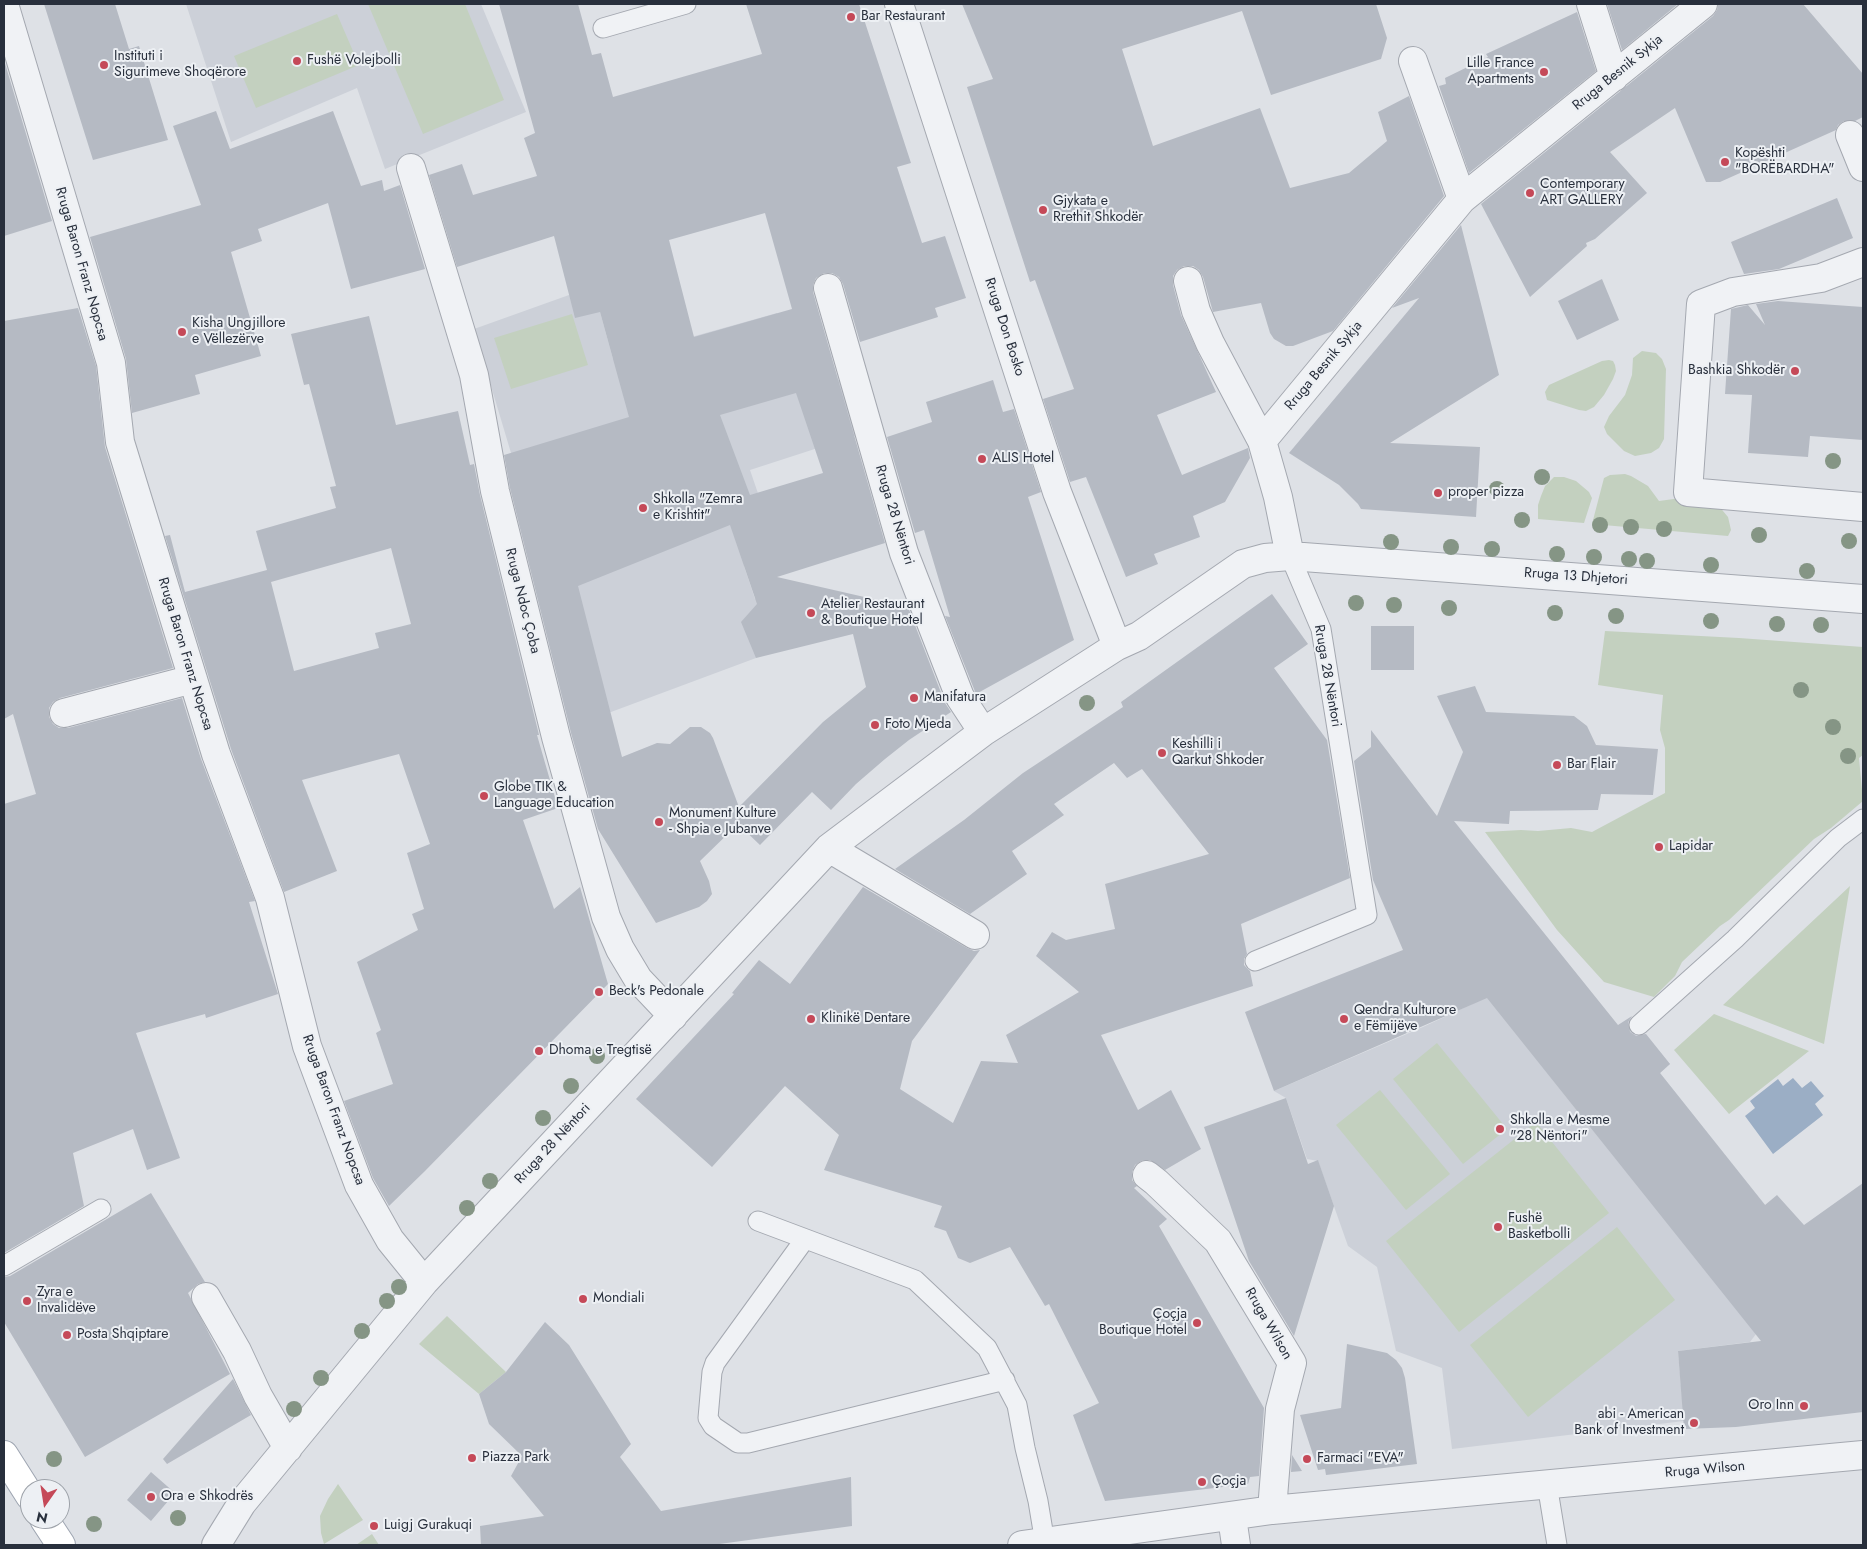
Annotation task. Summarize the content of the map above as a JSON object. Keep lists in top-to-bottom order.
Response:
{
  "streets": {
    "street": [
      "Rruga Besnik Sykja",
      "Rruga Baron Franz Nopcsa",
      "Rruga Don Bosko",
      "Rruga 28 Nëntori",
      "Rruga 13 Dhjetori",
      "Rruga Ndoc Çoba",
      "Rruga Wilson"
    ]
  },
  "crossings": [
    ["Rruga Baron Franz Nopcsa", "Rruga 28 Nëntori"],
    ["Rruga Don Bosko", "Rruga 28 Nëntori"],
    ["Rruga 28 Nëntori", "Rruga 13 Dhjetori"],
    ["Rruga 28 Nëntori", "Rruga Ndoc Çoba"]
  ],
  "places": [
    "Bar Restaurant",
    "Fushë Volejbolli",
    "Instituti i Sigurimeve Shoqërore",
    "Lille France Apartments",
    "Kopështi \"BORËBARDHA\"",
    "Contemporary ART GALLERY",
    "Gjykata e Rrethit Shkodër",
    "Kisha Ungjillore e Vëllezërve",
    "Bashkia Shkodër",
    "ALIS Hotel",
    "proper pizza",
    "Shkolla \"Zemra e Krishtit\"",
    "Atelier Restaurant & Boutique Hotel",
    "Manifatura",
    "Foto Mjeda",
    "Keshilli i Qarkut Shkoder",
    "Bar Flair",
    "Globe TIK & Language Education",
    "Monument Kulture - Shpia e Jubanve",
    "Lapidar",
    "Beck's Pedonale",
    "Klinikë Dentare",
    "Qendra Kulturore e Fëmijëve",
    "Dhoma e Tregtisë",
    "Shkolla e Mesme \"28 Nëntori\"",
    "Fushë Basketbolli",
    "Mondiali",
    "Zyra e Invalidëve",
    "Çoçja Boutique Hotel",
    "Posta Shqiptare",
    "Oro Inn",
    "abi - American Bank of Investment",
    "Piazza Park",
    "Farmaci \"EVA\"",
    "Çoçja",
    "Ora e Shkodrës",
    "Luigj Gurakuqi"
  ],
  "north": "bottom"
}
